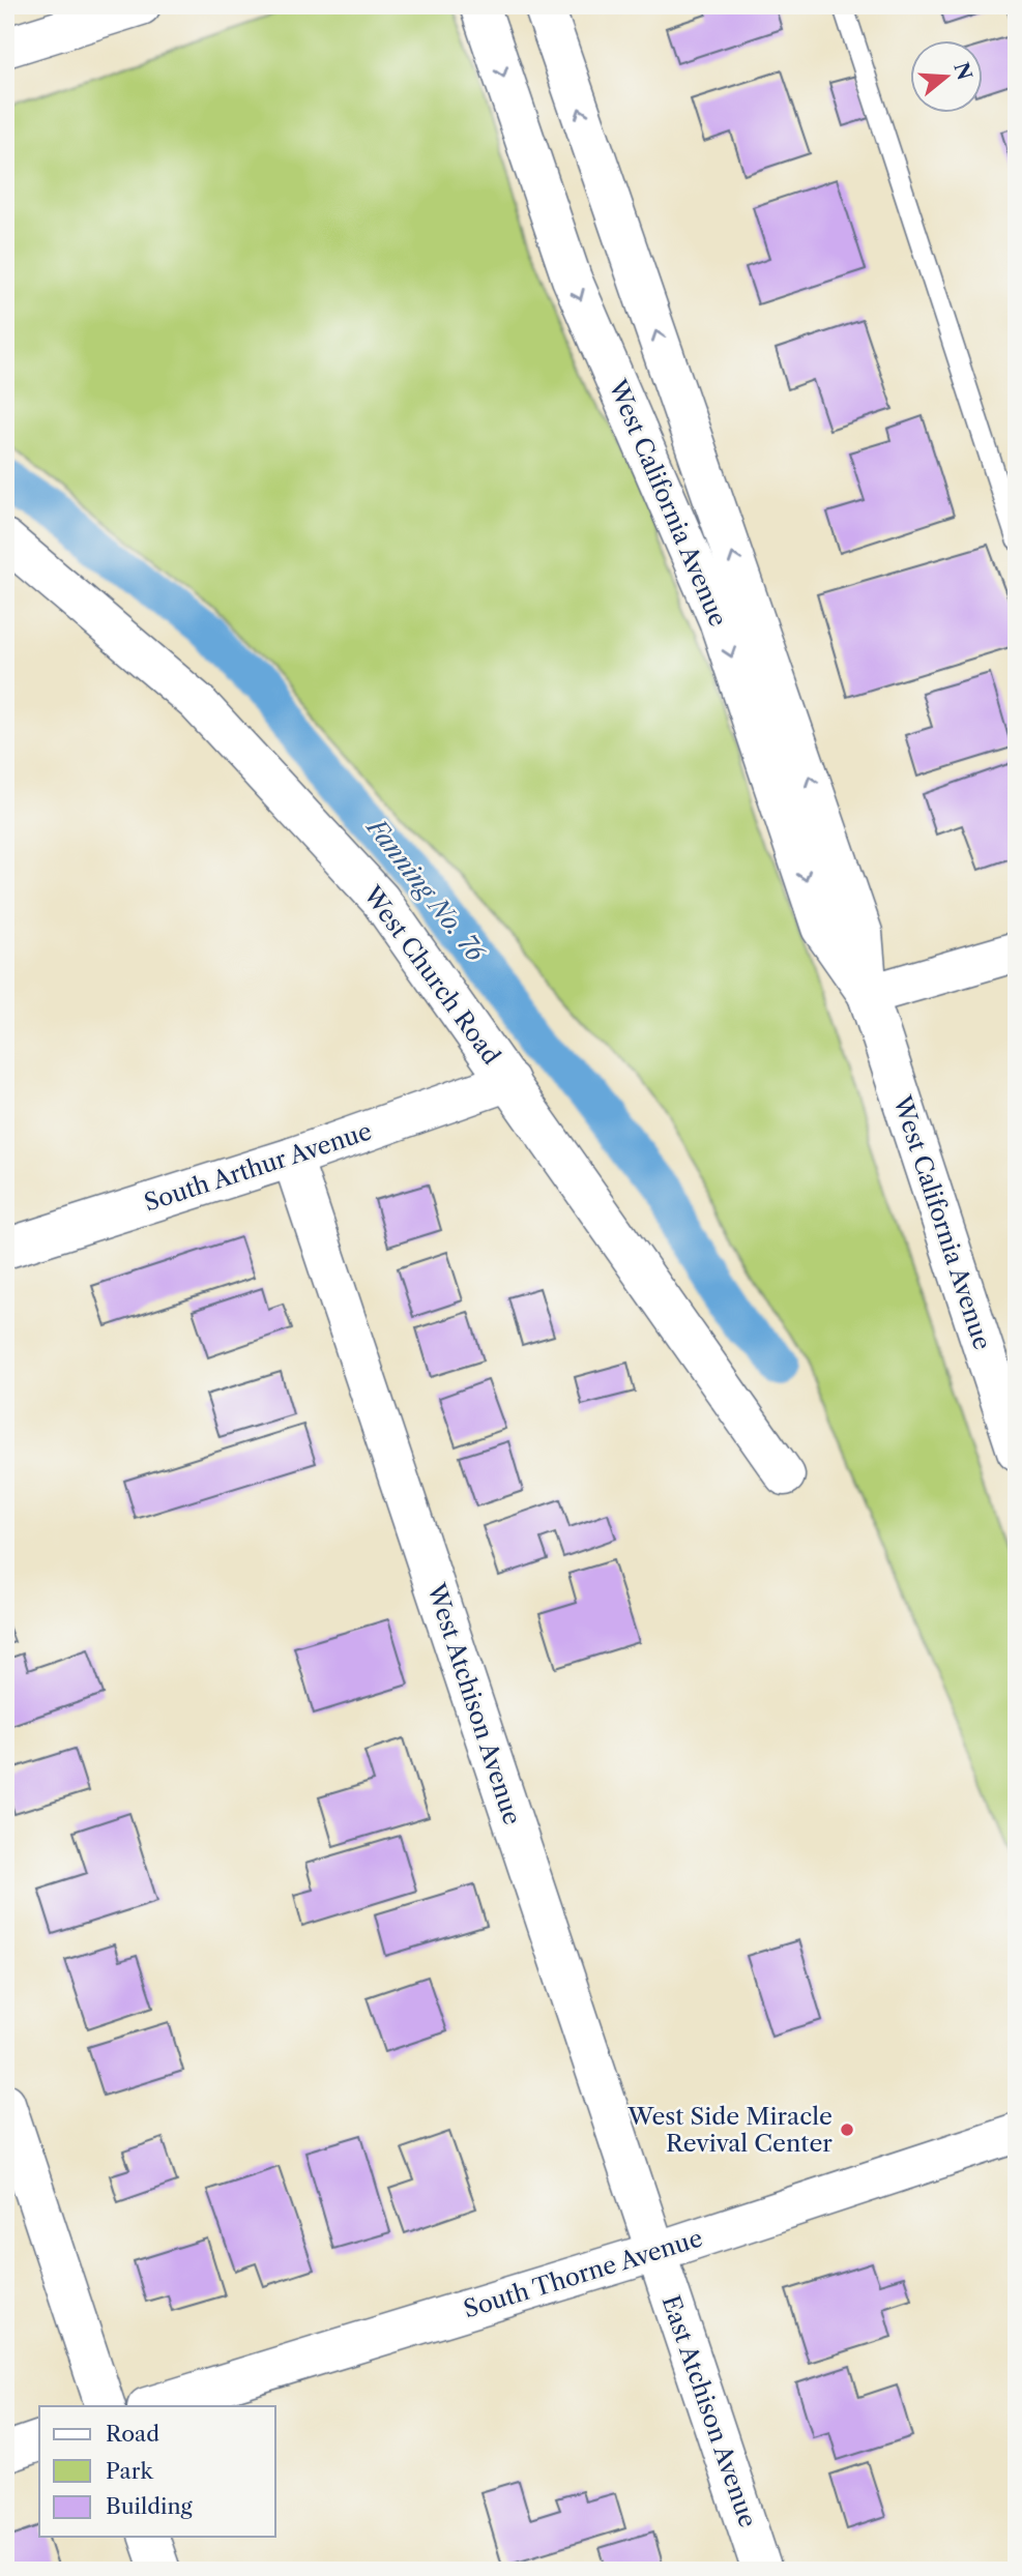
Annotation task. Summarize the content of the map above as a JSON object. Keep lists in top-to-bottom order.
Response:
{
  "streets": {
    "street": [
      "West California Avenue",
      "West Church Road",
      "South Arthur Avenue",
      "West Atchison Avenue",
      "South Thorne Avenue",
      "East Atchison Avenue"
    ]
  },
  "crossings": [
    ["West Church Road", "South Arthur Avenue"],
    ["South Arthur Avenue", "West Atchison Avenue"],
    ["West Atchison Avenue", "South Thorne Avenue"],
    ["West Atchison Avenue", "East Atchison Avenue"],
    ["South Thorne Avenue", "East Atchison Avenue"]
  ],
  "water": ["Fanning No. 76"],
  "places": ["West Side Miracle Revival Center"],
  "legend": ["Road", "Park", "Building"],
  "north": "right"
}
